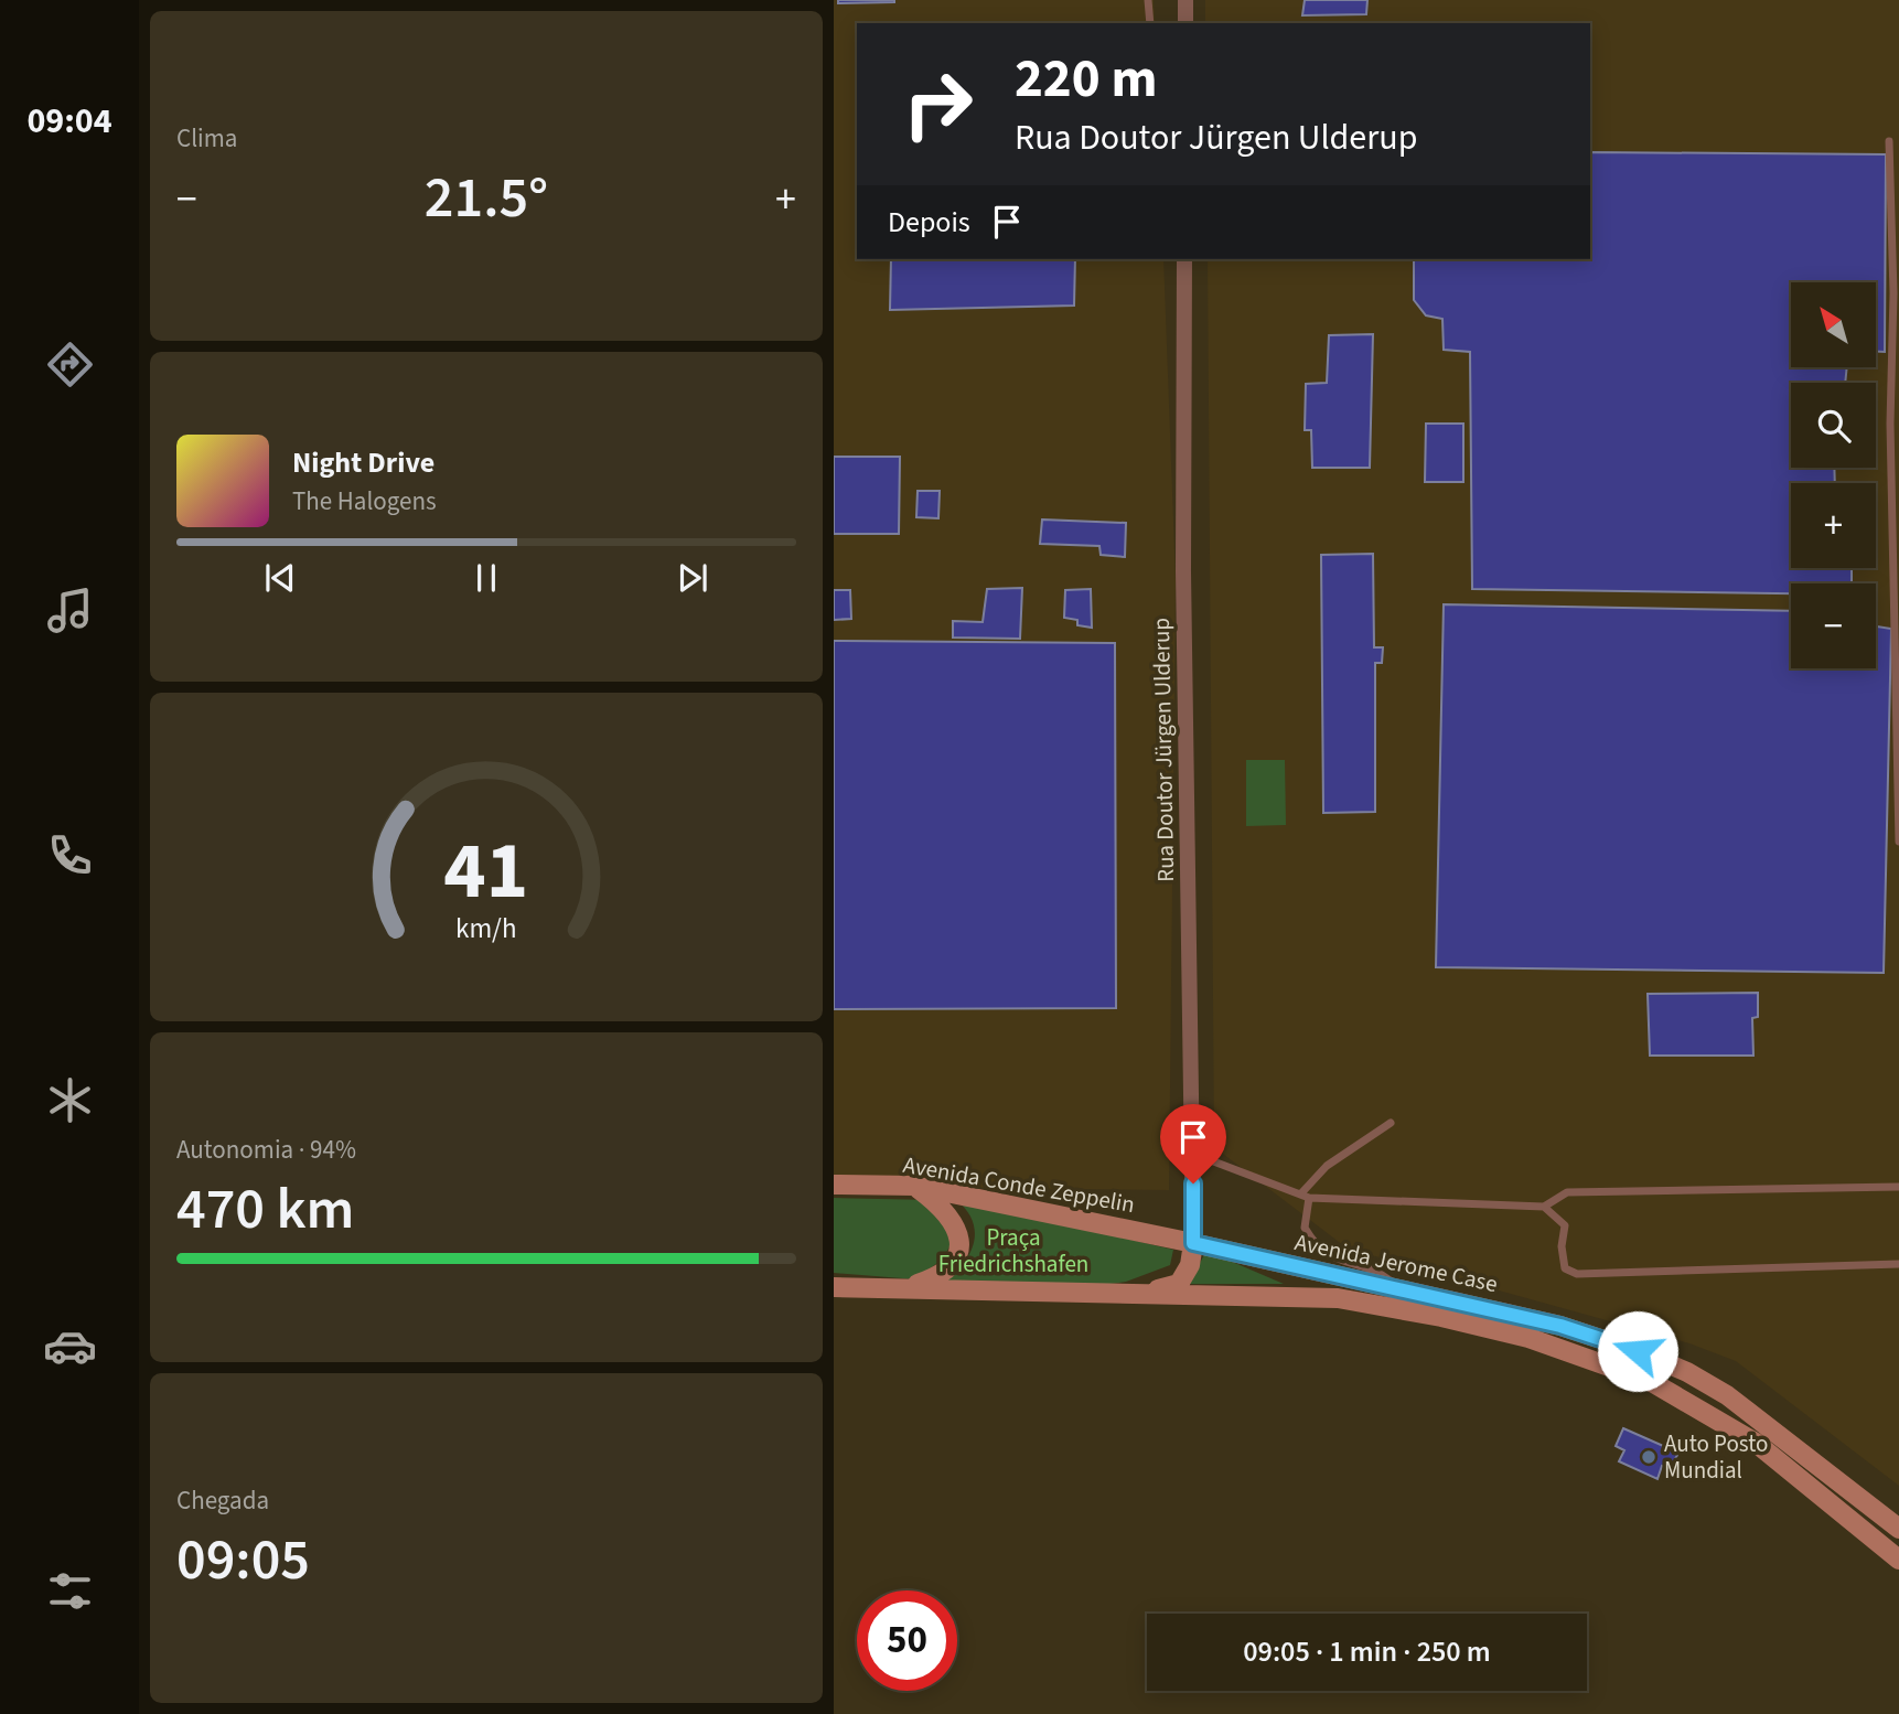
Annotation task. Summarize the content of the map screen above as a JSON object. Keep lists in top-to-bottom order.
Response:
{
  "streets": {
    "main road": ["Avenida Conde Zeppelin", "Avenida Jerome Case"],
    "street": ["Rua Doutor Jürgen Ulderup"]
  },
  "crossings": [
    ["Rua Doutor Jürgen Ulderup", "Avenida Conde Zeppelin"],
    ["Rua Doutor Jürgen Ulderup", "Avenida Jerome Case"],
    ["Avenida Conde Zeppelin", "Avenida Jerome Case"]
  ],
  "parks": ["Praça Friedrichshafen"],
  "places": ["Auto Posto Mundial"],
  "north": "top left",
  "page": {
    "tabs": "09:04",
    "tile": [
      "Clima",
      ["Autonomia · 94%", "470 km"],
      ["Chegada", "09:05"]
    ],
    "turn": ["220 m", "Rua Doutor Jürgen Ulderup"],
    "heat": ["−", "21.5°", "+"],
    "then": "Depois",
    "map_buttons": ["+", "−"],
    "song": ["Night Drive", "The Halogens"],
    "limit": "50",
    "trip": "09:05 · 1 min · 250 m",
    "gauge": ["41", "km/h"]
  }
}
